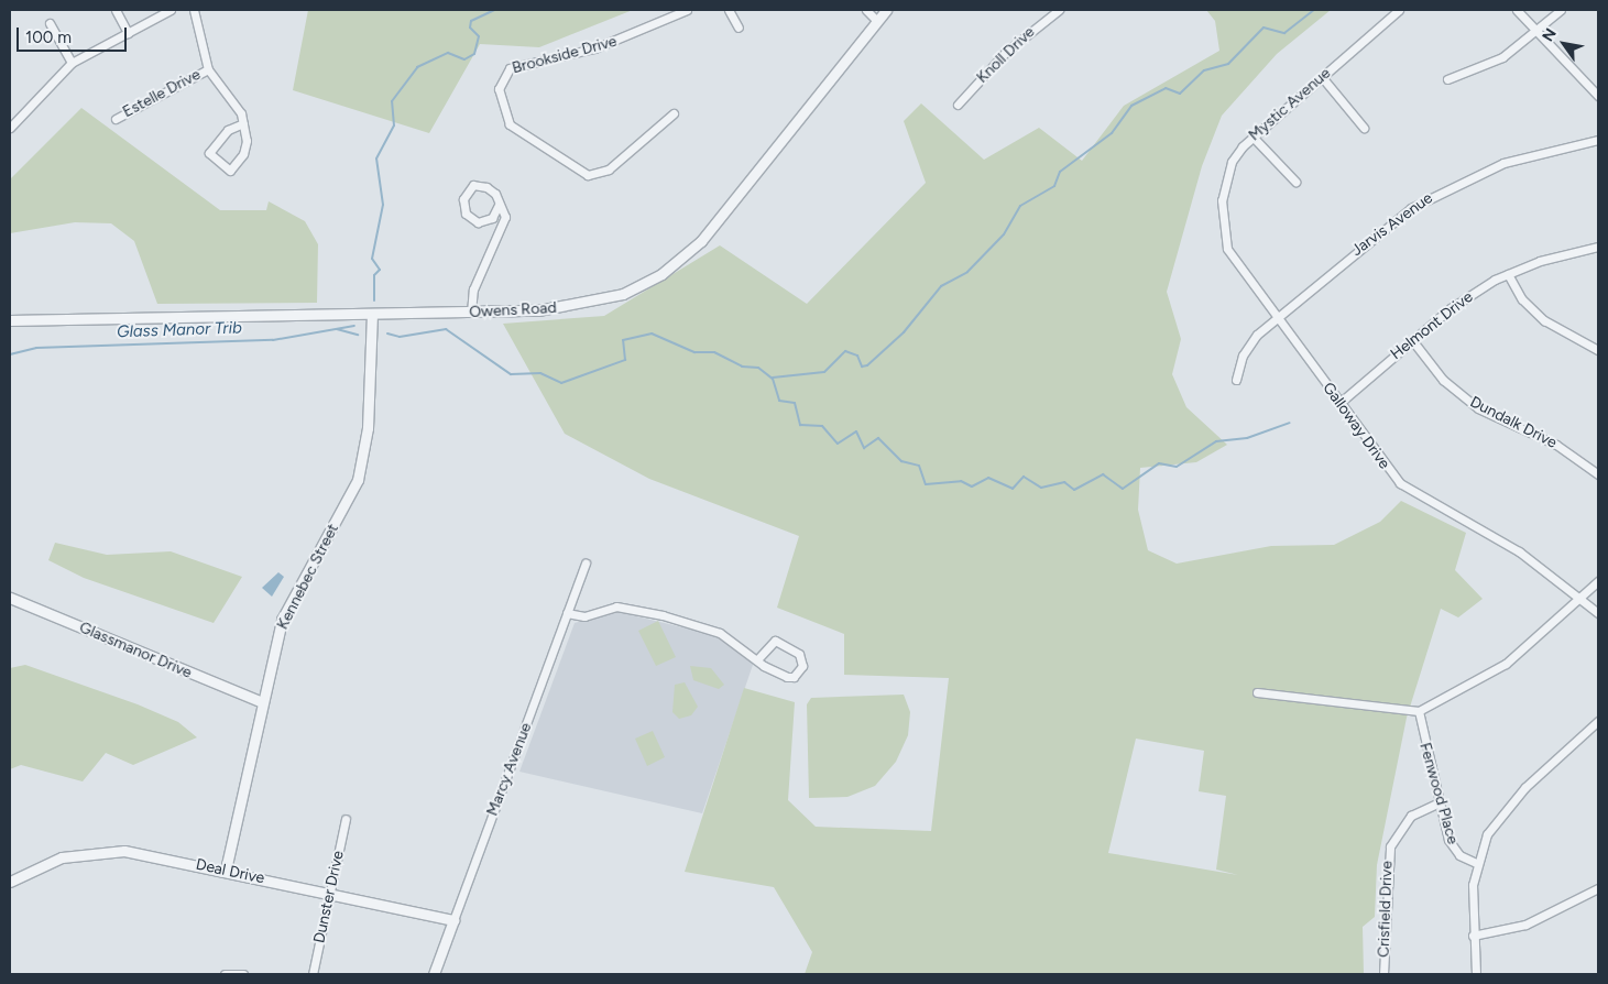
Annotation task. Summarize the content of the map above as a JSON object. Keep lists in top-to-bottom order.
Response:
{
  "streets": {
    "street": [
      "Brookside Drive",
      "Knoll Drive",
      "Estelle Drive",
      "Mystic Avenue",
      "Jarvis Avenue",
      "Owens Road",
      "Helmont Drive",
      "Dundalk Drive",
      "Galloway Drive",
      "Kennebec Street",
      "Glassmanor Drive",
      "Marcy Avenue",
      "Fenwood Place",
      "Deal Drive",
      "Dunster Drive",
      "Crisfield Drive"
    ]
  },
  "crossings": [
    ["Mystic Avenue", "Galloway Drive"],
    ["Jarvis Avenue", "Galloway Drive"],
    ["Owens Road", "Kennebec Street"],
    ["Helmont Drive", "Dundalk Drive"],
    ["Helmont Drive", "Galloway Drive"],
    ["Kennebec Street", "Glassmanor Drive"],
    ["Kennebec Street", "Deal Drive"],
    ["Marcy Avenue", "Deal Drive"],
    ["Fenwood Place", "Crisfield Drive"],
    ["Deal Drive", "Dunster Drive"]
  ],
  "water": ["Glass Manor Trib"],
  "scale_bar": "100 m",
  "north": "top left"
}
